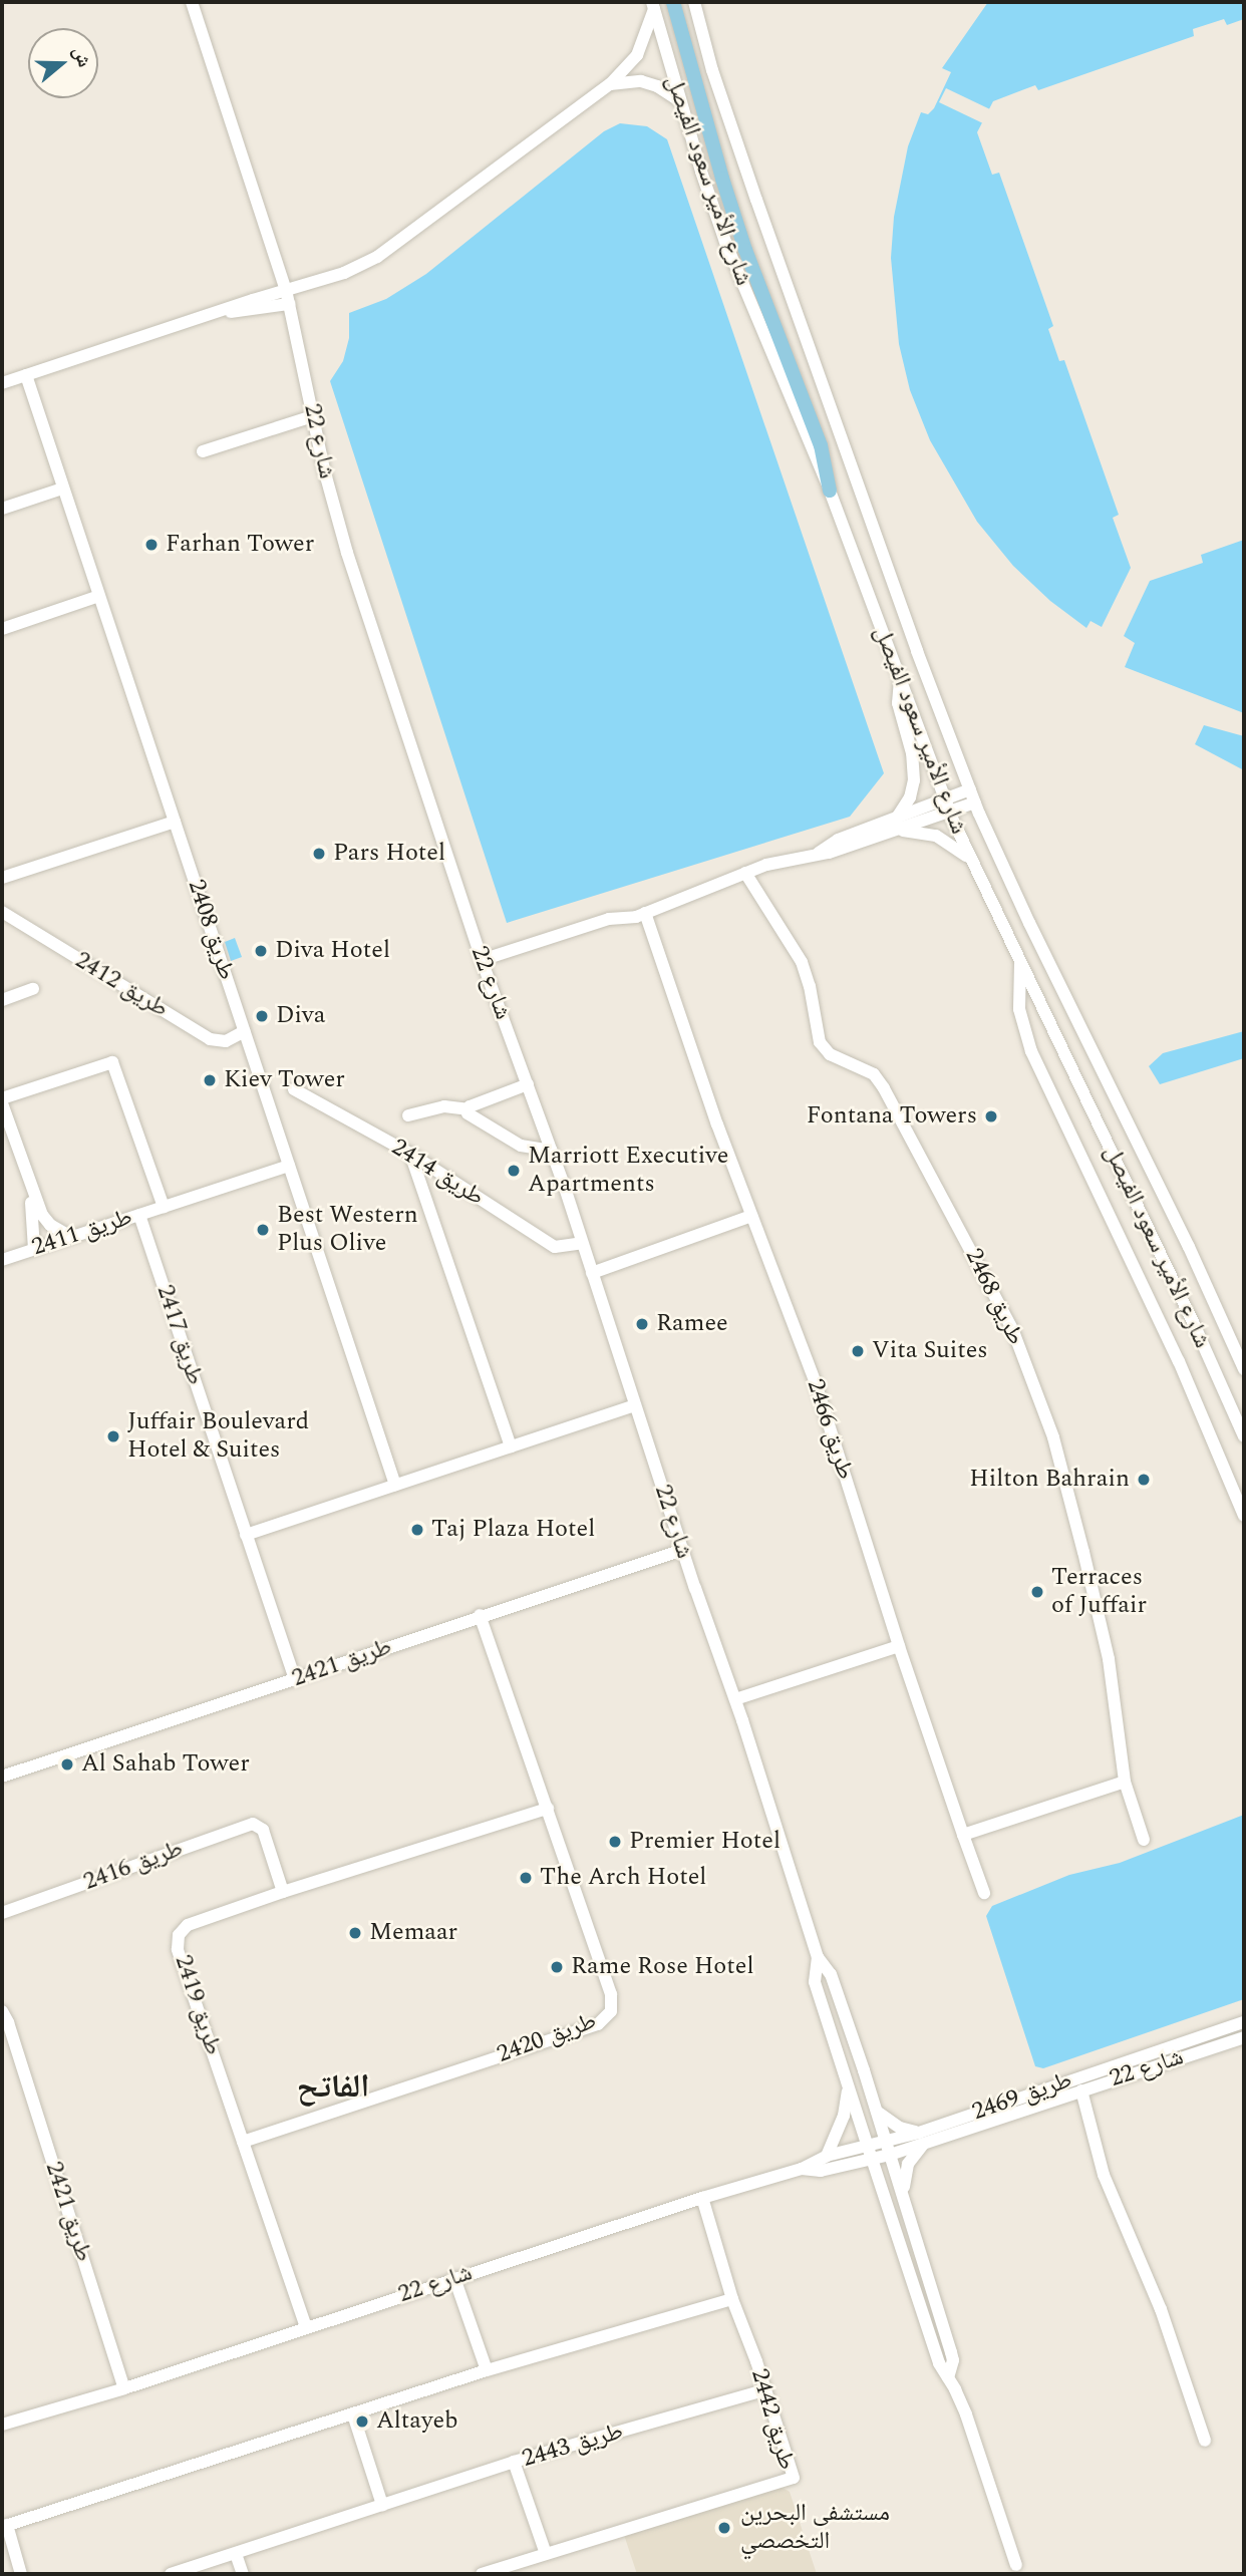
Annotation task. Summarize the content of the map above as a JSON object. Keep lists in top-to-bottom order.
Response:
{
  "streets": {
    "street": [
      "شارع الأمير سعود الفيصل",
      "شارع 22",
      "طريق 2408",
      "طريق 2412",
      "طريق 2414",
      "طريق 2411",
      "طريق 2468",
      "طريق 2417",
      "طريق 2466",
      "طريق 2421",
      "طريق 2416",
      "طريق 2419",
      "طريق 2420",
      "طريق 2469",
      "طريق 2442",
      "طريق 2443"
    ]
  },
  "crossings": [
    ["شارع 22", "طريق 2414"],
    ["شارع 22", "طريق 2421"],
    ["شارع 22", "طريق 2419"],
    ["شارع 22", "طريق 2469"],
    ["شارع 22", "طريق 2442"],
    ["طريق 2408", "طريق 2412"],
    ["طريق 2408", "طريق 2411"],
    ["طريق 2411", "طريق 2417"],
    ["طريق 2417", "طريق 2421"],
    ["طريق 2421", "طريق 2420"],
    ["طريق 2416", "طريق 2419"],
    ["طريق 2419", "طريق 2420"],
    ["طريق 2442", "طريق 2443"]
  ],
  "districts": ["الفاتح"],
  "places": [
    "Farhan Tower",
    "Pars Hotel",
    "Diva Hotel",
    "Diva",
    "Kiev Tower",
    "Fontana Towers",
    "Marriott Executive Apartments",
    "Best Western Plus Olive",
    "Ramee",
    "Vita Suites",
    "Juffair Boulevard Hotel & Suites",
    "Hilton Bahrain",
    "Taj Plaza Hotel",
    "Terraces of Juffair",
    "Al Sahab Tower",
    "Premier Hotel",
    "The Arch Hotel",
    "Memaar",
    "Rame Rose Hotel",
    "Altayeb",
    "مستشفى البحرين التخصصي"
  ],
  "north": "right"
}
